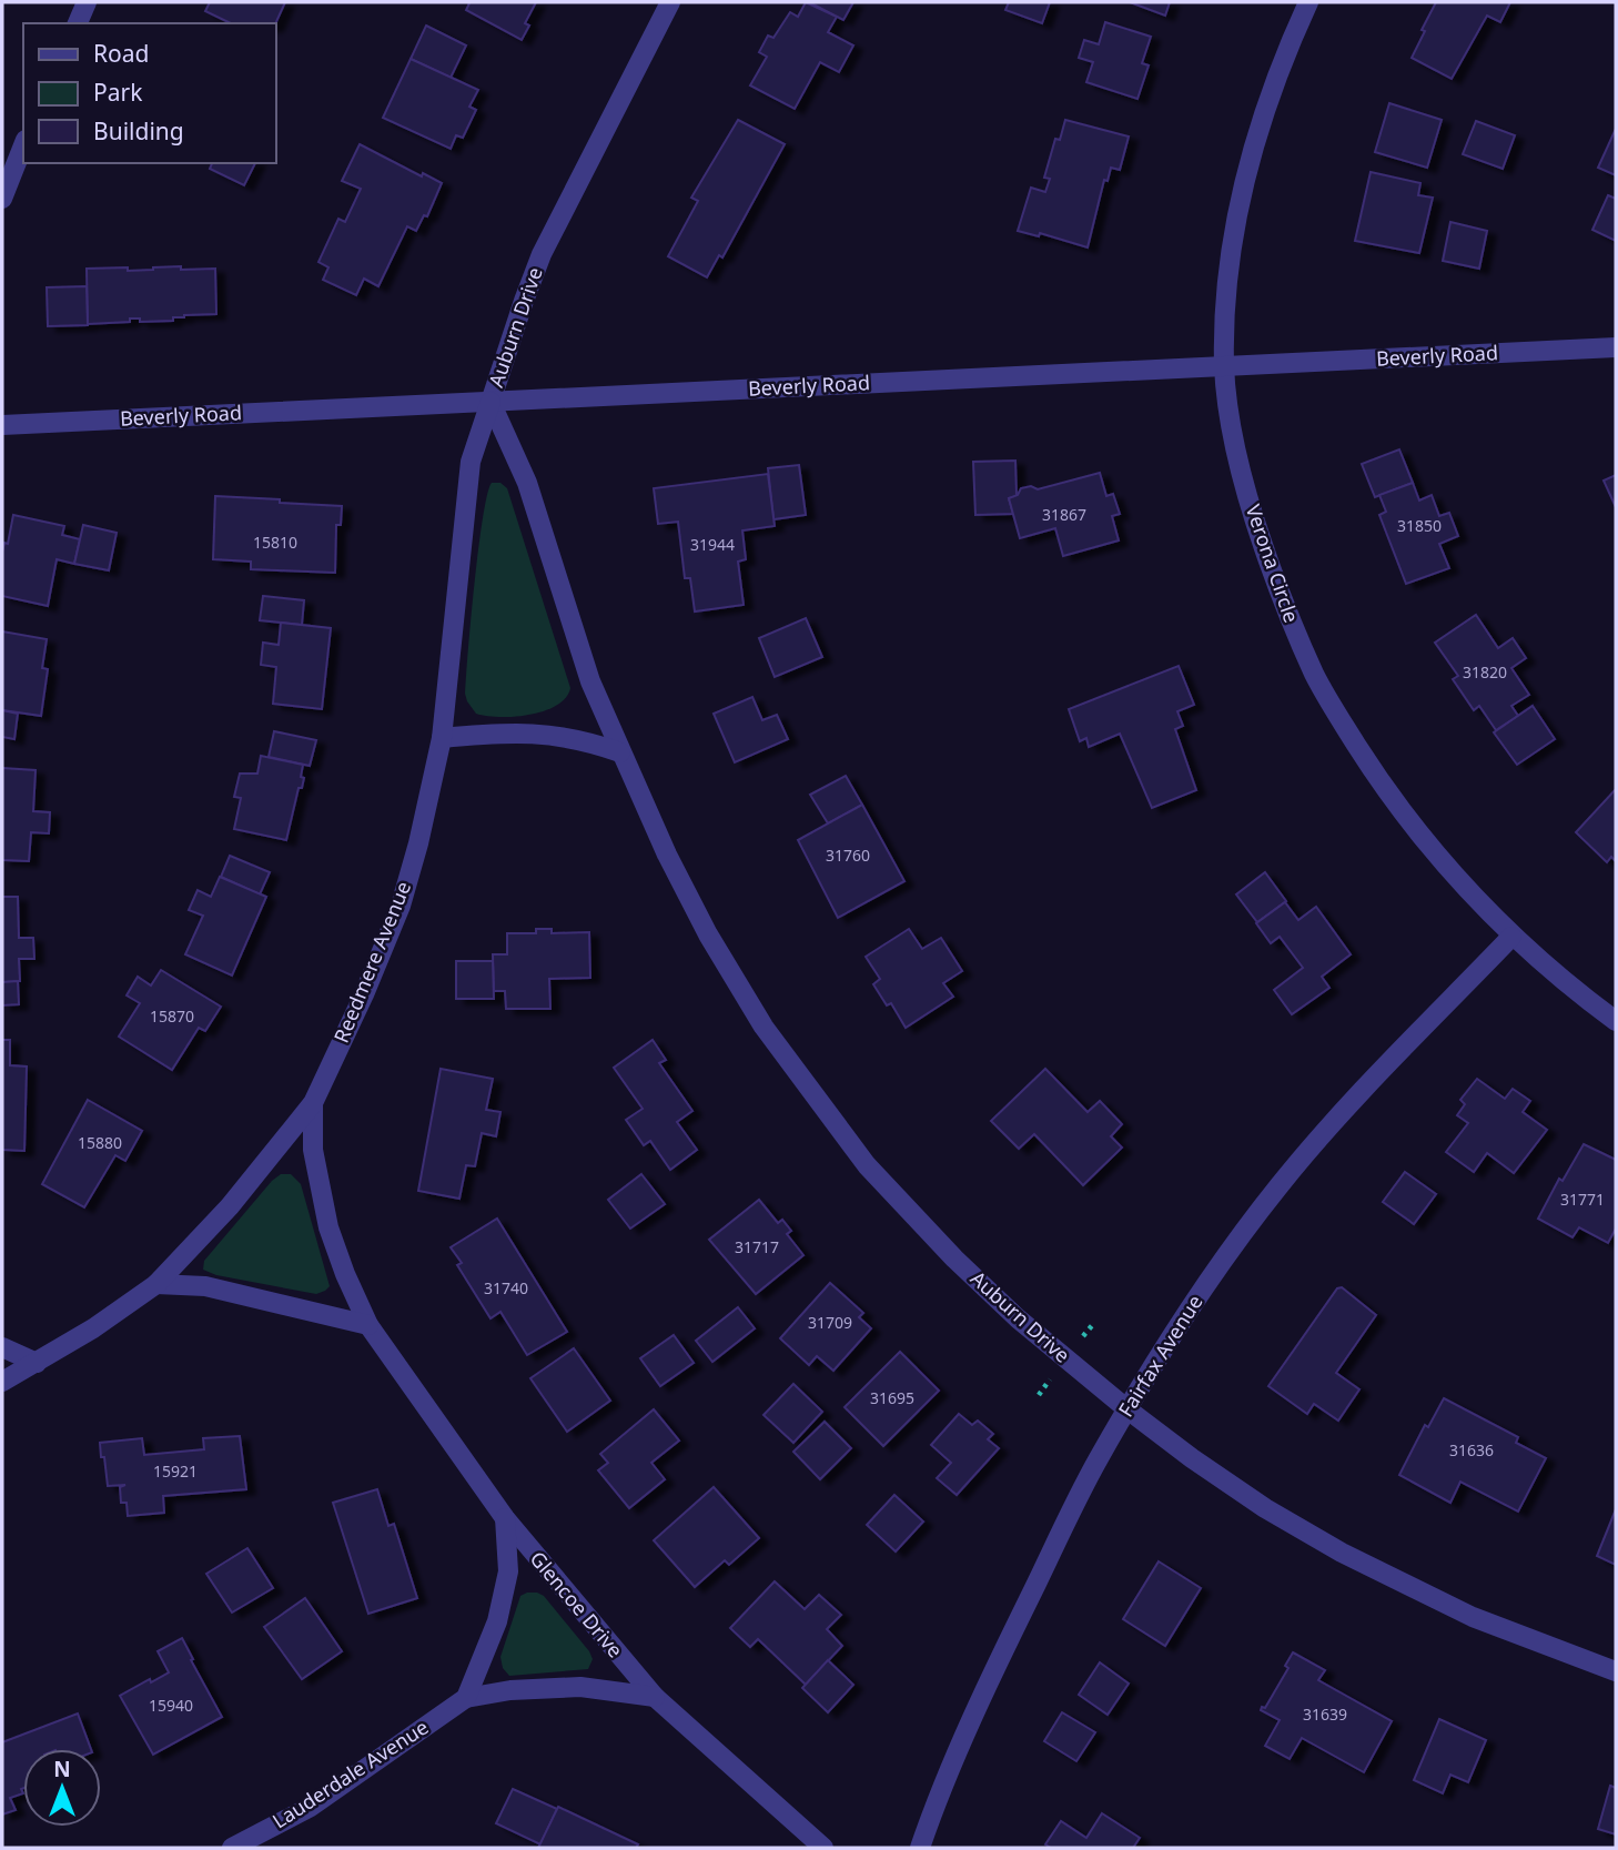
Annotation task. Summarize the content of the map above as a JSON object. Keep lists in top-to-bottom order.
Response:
{
  "streets": {
    "street": [
      "Auburn Drive",
      "Beverly Road",
      "Verona Circle",
      "Reedmere Avenue",
      "Fairfax Avenue",
      "Glencoe Drive",
      "Lauderdale Avenue"
    ]
  },
  "crossings": [
    ["Auburn Drive", "Beverly Road"],
    ["Auburn Drive", "Reedmere Avenue"],
    ["Auburn Drive", "Fairfax Avenue"],
    ["Beverly Road", "Verona Circle"],
    ["Beverly Road", "Reedmere Avenue"],
    ["Verona Circle", "Fairfax Avenue"],
    ["Reedmere Avenue", "Glencoe Drive"],
    ["Glencoe Drive", "Lauderdale Avenue"]
  ],
  "house_numbers": [
    "31867",
    "31850",
    "15810",
    "31944",
    "31820",
    "31760",
    "15870",
    "15880",
    "31771",
    "31717",
    "31740",
    "31709",
    "31695",
    "31636",
    "15921",
    "15940",
    "31639"
  ],
  "legend": ["Road", "Park", "Building"],
  "north": "top"
}
